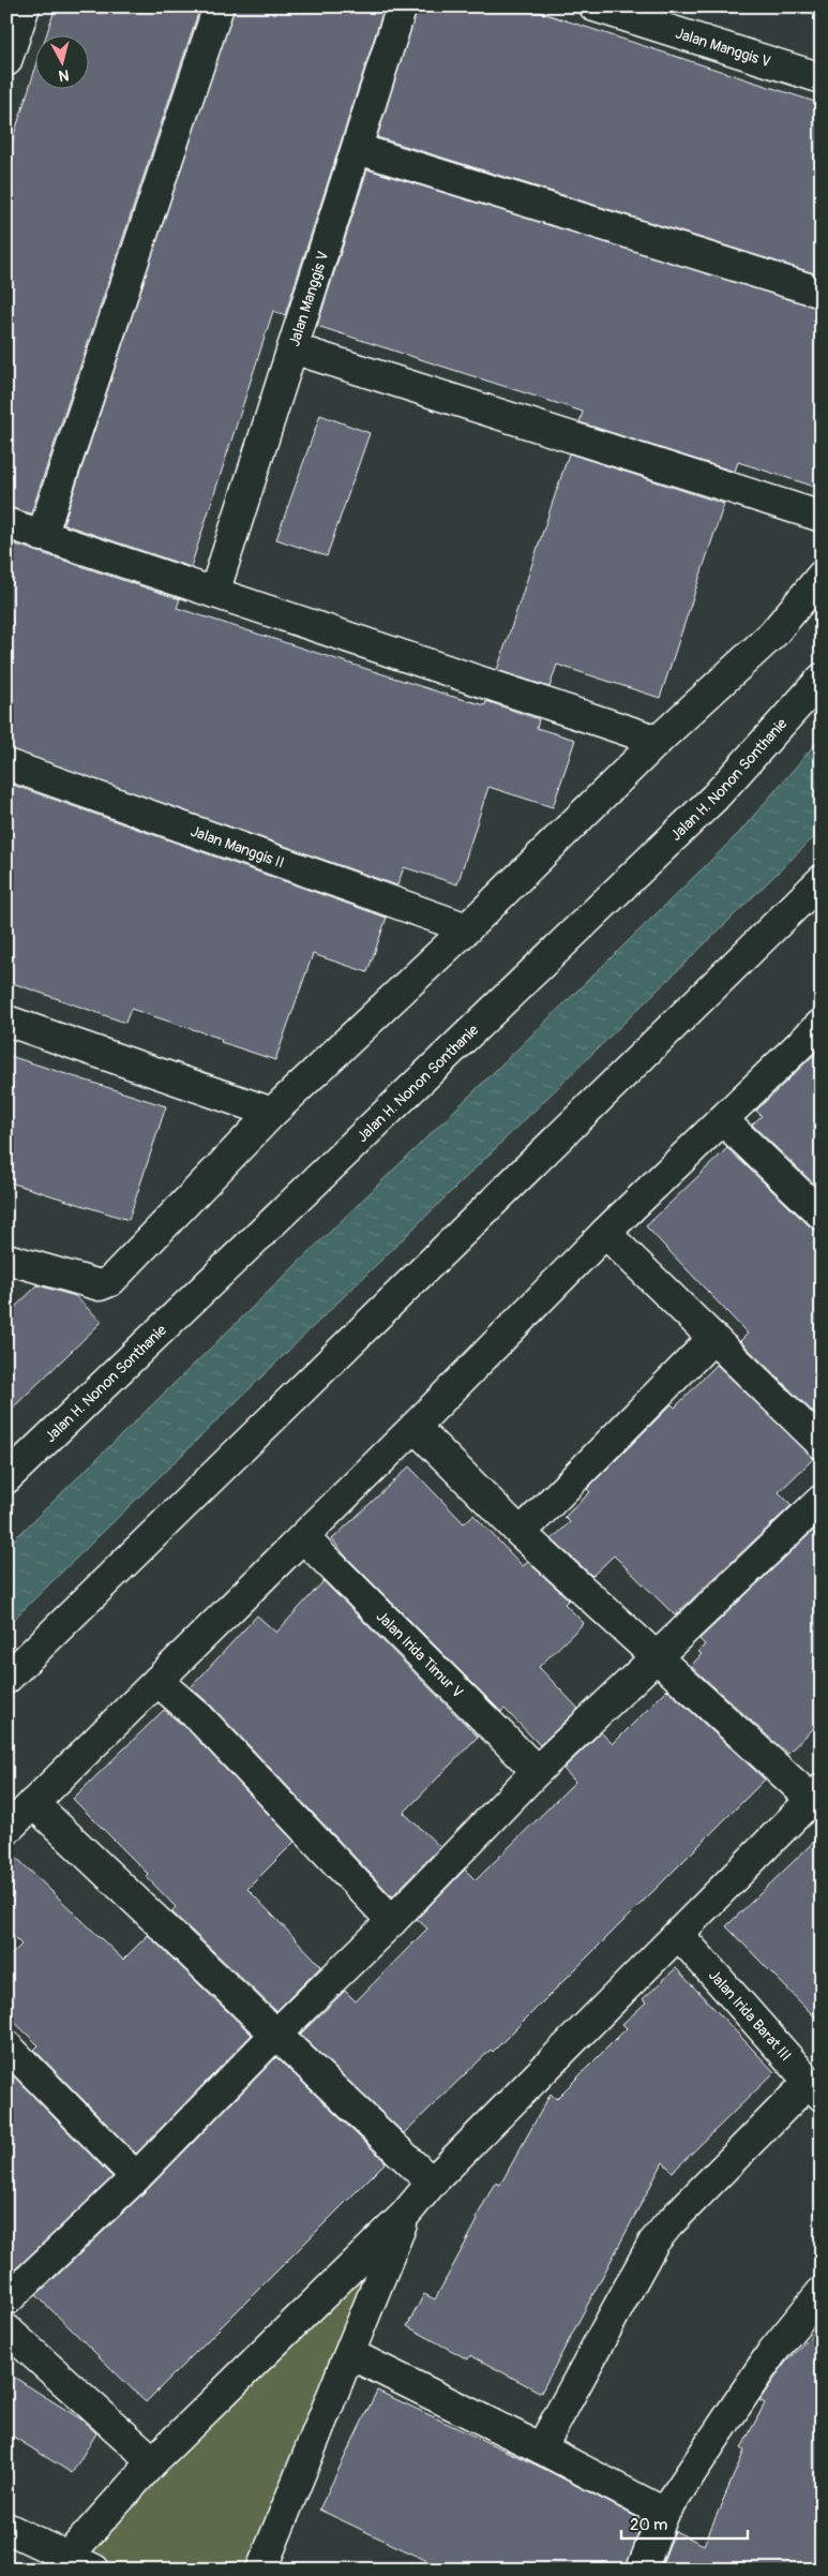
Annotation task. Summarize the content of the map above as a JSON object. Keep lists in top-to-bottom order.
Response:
{
  "streets": {
    "street": [
      "Jalan Manggis V",
      "Jalan H. Nonon Sonthanie",
      "Jalan Manggis II",
      "Jalan Irida Timur V",
      "Jalan Irida Barat III"
    ]
  },
  "scale_bar": "20 m",
  "north": "bottom"
}
